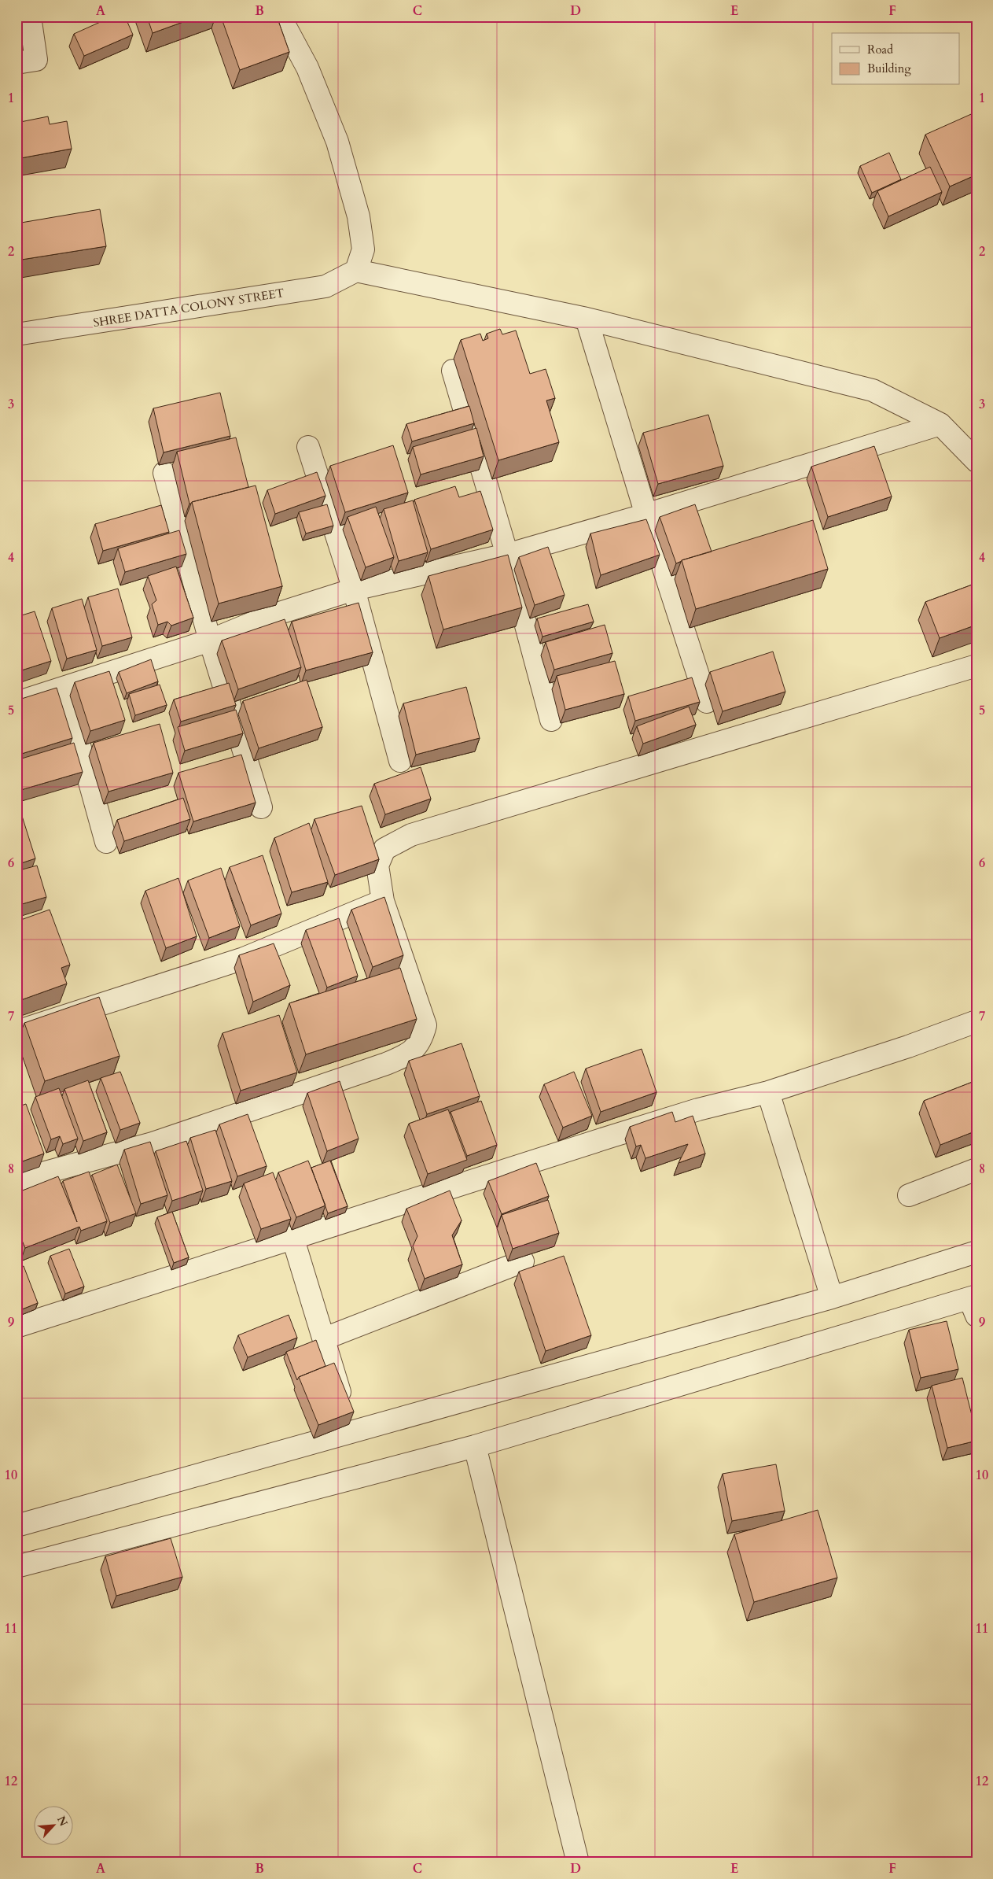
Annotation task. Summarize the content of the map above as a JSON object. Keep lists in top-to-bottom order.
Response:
{
  "streets": {
    "street": ["SHREE DATTA COLONY STREET"]
  },
  "legend": ["Road", "Building"],
  "north": "top right",
  "grid": {
    "columns": [
      "A",
      "B",
      "C",
      "D",
      "E",
      "F"
    ],
    "rows": [
      "1",
      "2",
      "3",
      "4",
      "5",
      "6",
      "7",
      "8",
      "9",
      "10",
      "11",
      "12"
    ]
  }
}
